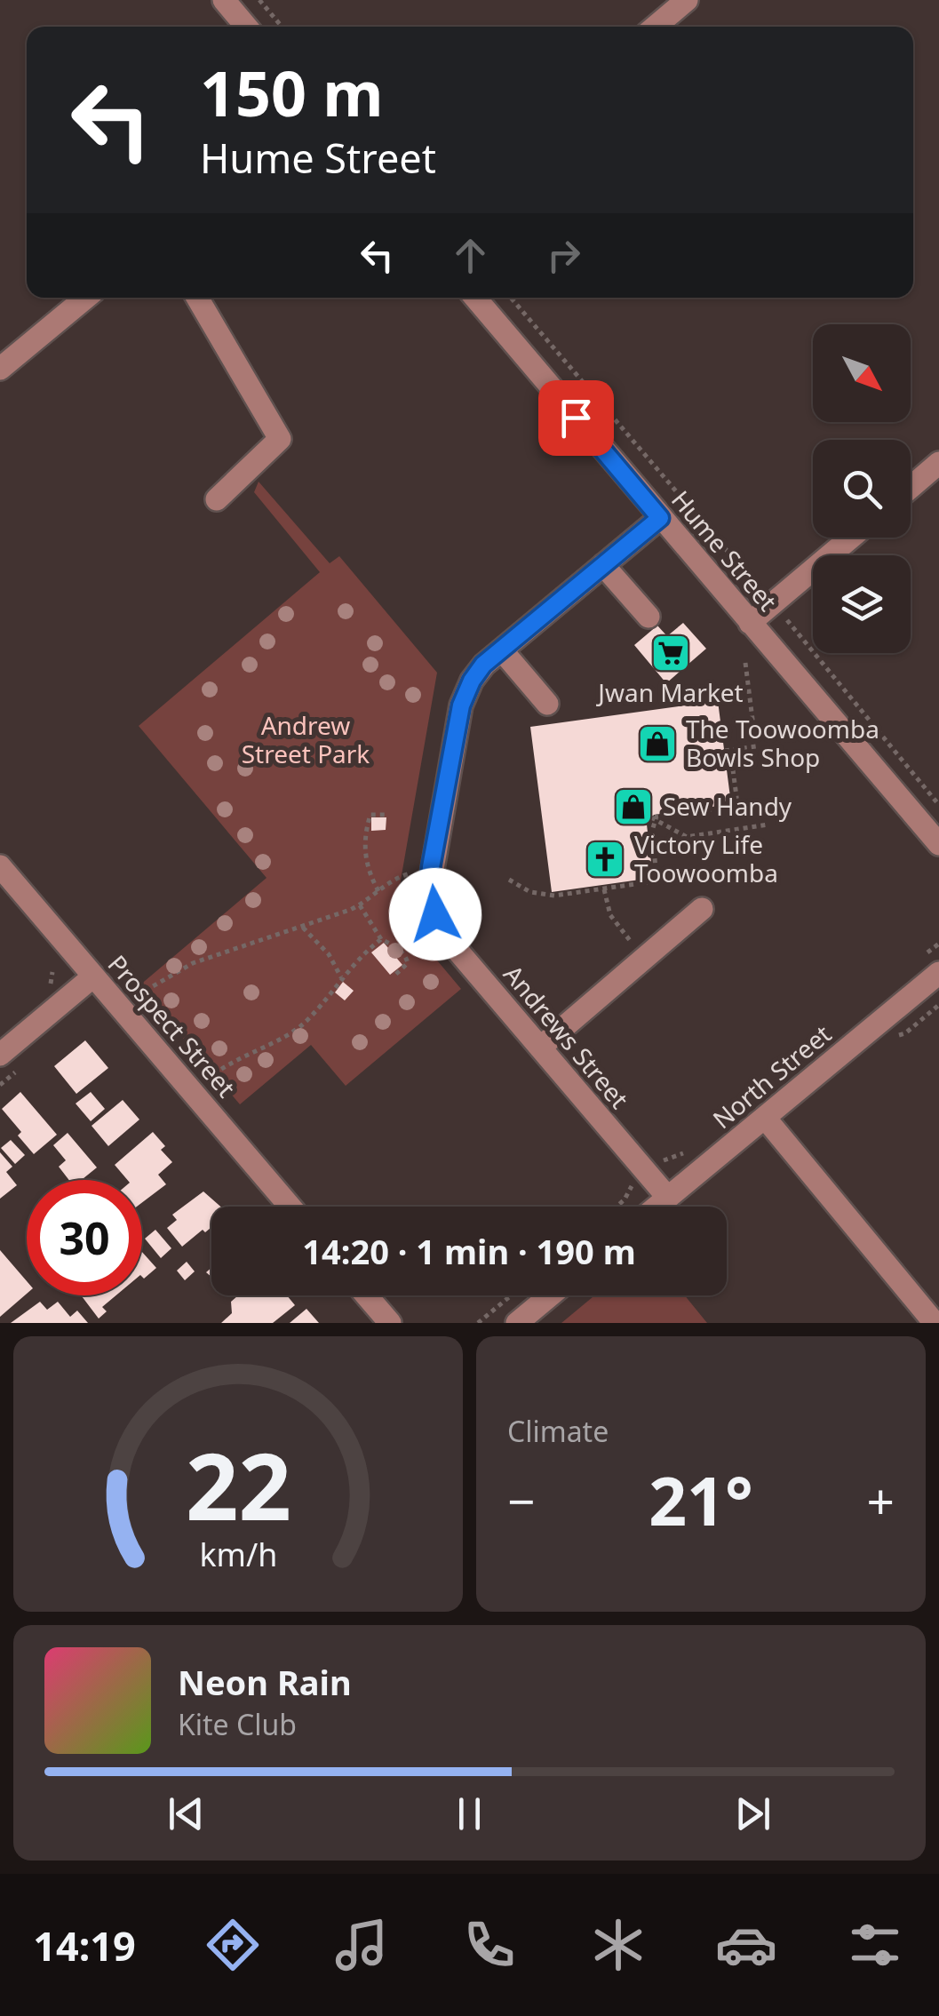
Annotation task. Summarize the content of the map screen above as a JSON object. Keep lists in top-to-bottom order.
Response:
{
  "streets": {
    "street": [
      "Hume Street",
      "Prospect Street",
      "Andrews Street",
      "North Street"
    ]
  },
  "crossings": [
    ["Hume Street", "Andrews Street"],
    ["Andrews Street", "North Street"]
  ],
  "parks": ["Andrew Street Park"],
  "places": {
    "supermarket": ["Jwan Market"],
    "shop": ["The Toowoomba Bowls Shop", "Sew Handy"],
    "church": ["Victory Life Toowoomba"]
  },
  "north": "bottom right",
  "page": {
    "turn": ["150 m", "Hume Street"],
    "limit": "30",
    "trip": "14:20 · 1 min · 190 m",
    "tile": "Climate",
    "heat": ["−", "21°", "+"],
    "song": ["Neon Rain", "Kite Club"],
    "tabs": "14:19",
    "gauge": ["22", "km/h"]
  }
}
